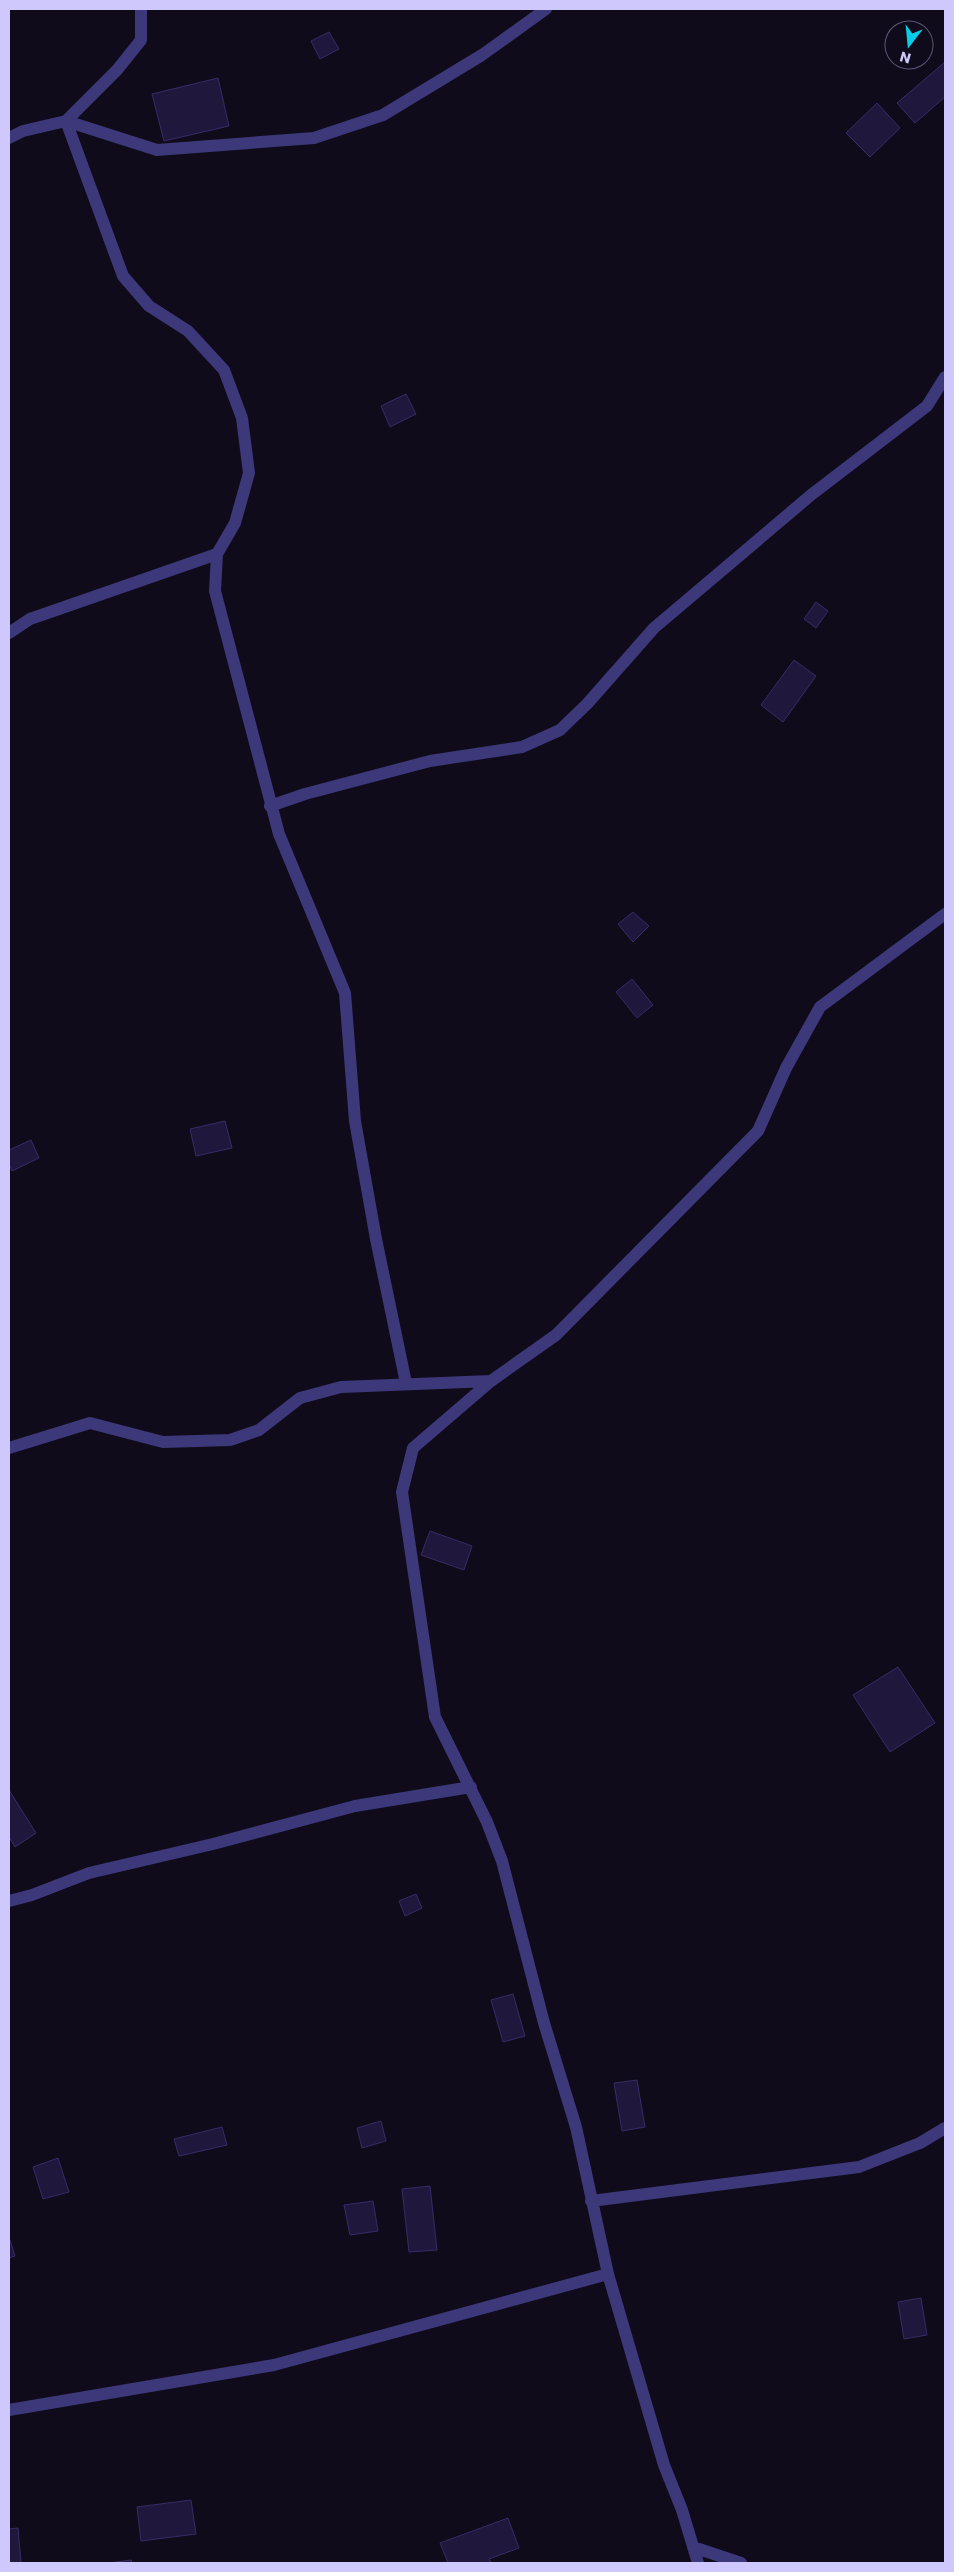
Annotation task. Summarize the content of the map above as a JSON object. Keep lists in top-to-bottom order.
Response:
{
  "north": "bottom"
}
